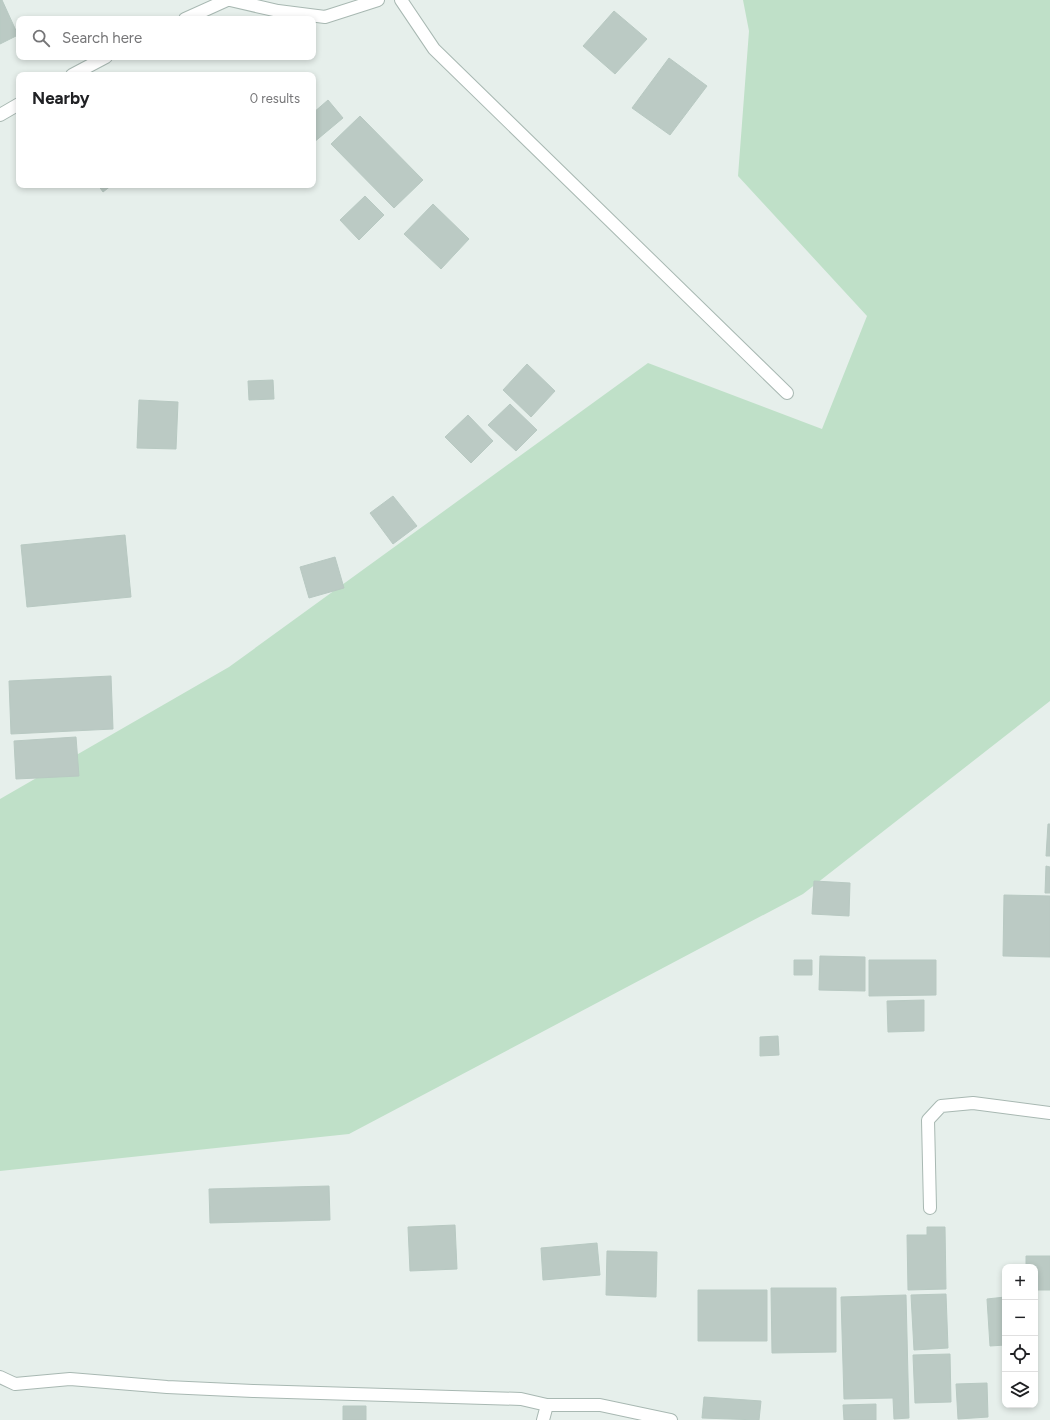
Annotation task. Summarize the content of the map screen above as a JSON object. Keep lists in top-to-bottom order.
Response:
{
  "page": {
    "search": "Search here",
    "heading": ["Nearby", "0 results"],
    "map_buttons": ["+", "−"]
  }
}
